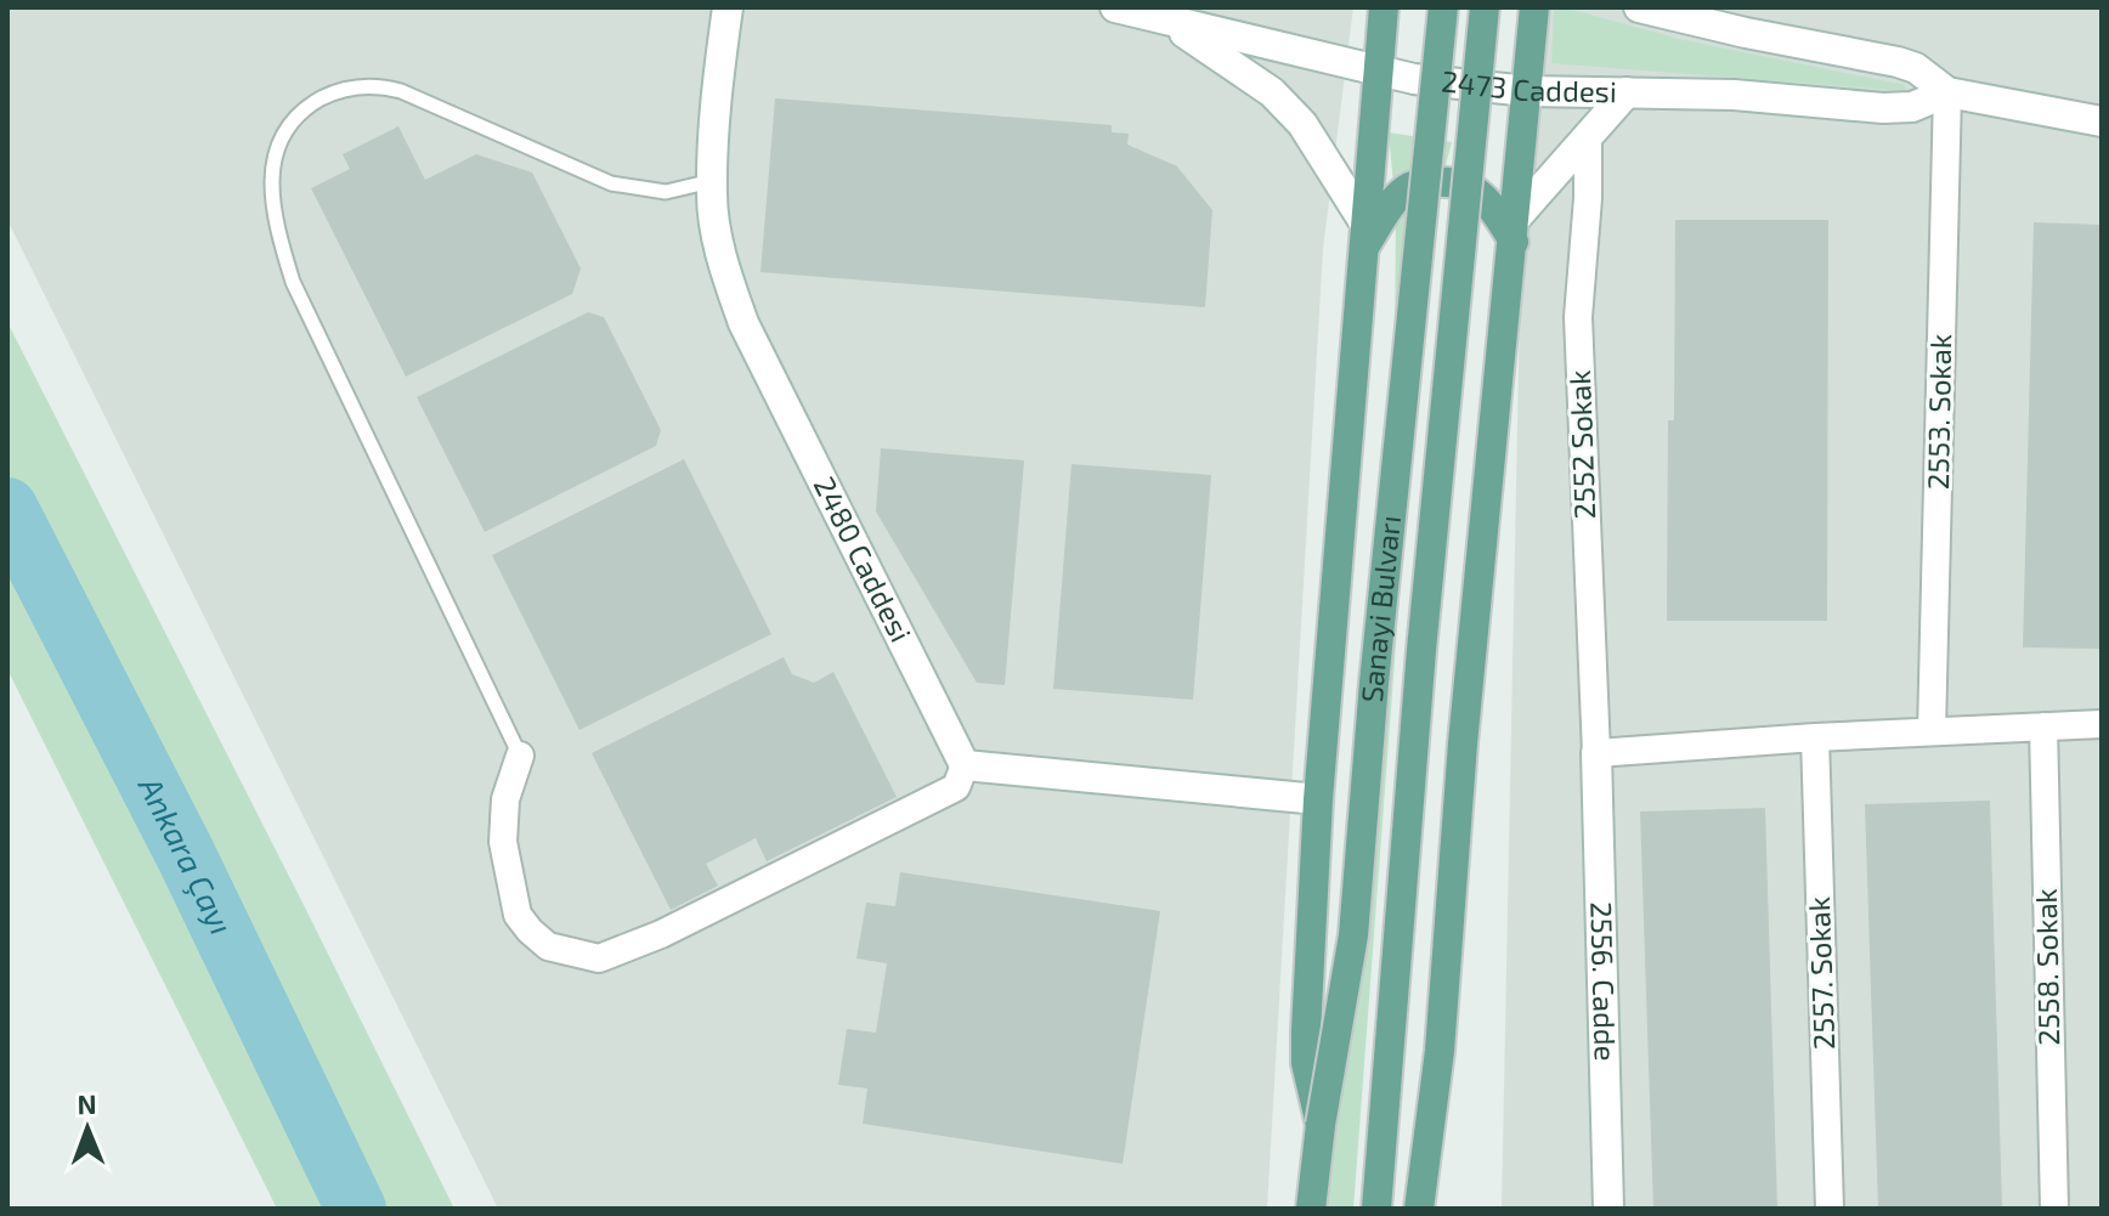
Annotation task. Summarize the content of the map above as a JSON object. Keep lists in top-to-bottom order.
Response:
{
  "streets": {
    "main road": ["Sanayi Bulvarı"],
    "street": [
      "2473 Caddesi",
      "2553. Sokak",
      "2552 Sokak",
      "2480 Caddesi",
      "2558. Sokak",
      "2557. Sokak",
      "2556. Cadde"
    ]
  },
  "crossings": [
    ["2473 Caddesi", "2553. Sokak"],
    ["2552 Sokak", "2556. Cadde"]
  ],
  "water": ["Ankara Çayı"],
  "north": "top"
}
